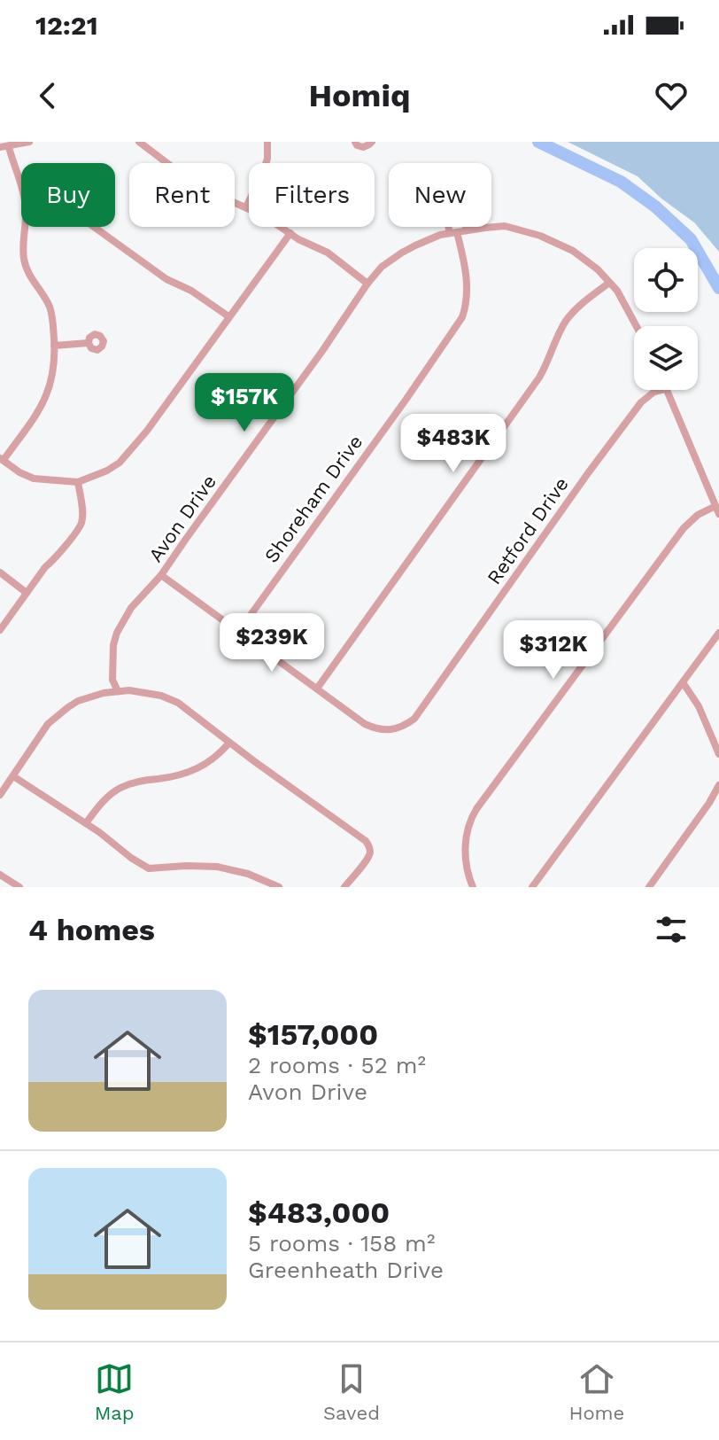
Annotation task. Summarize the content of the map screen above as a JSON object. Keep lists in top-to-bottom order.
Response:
{
  "streets": {
    "street": ["Shoreham Drive", "Avon Drive", "Retford Drive"]
  },
  "crossings": [
    ["Shoreham Drive", "Avon Drive"]
  ],
  "page": {
    "status": "12:21",
    "header": "Homiq",
    "chip": [
      "Buy",
      "Rent",
      "Filters",
      "New"
    ],
    "price": [
      "$157K",
      "$483K",
      "$239K",
      "$312K"
    ],
    "heading": "4 homes",
    "list": [
      {
        "name": "$157,000",
        "note": "2 rooms · 52 m² · Avon Drive"
      },
      {
        "name": "$483,000",
        "note": "5 rooms · 158 m² · Greenheath Drive"
      }
    ],
    "tabs": ["Map", "Saved", "Home"]
  }
}
